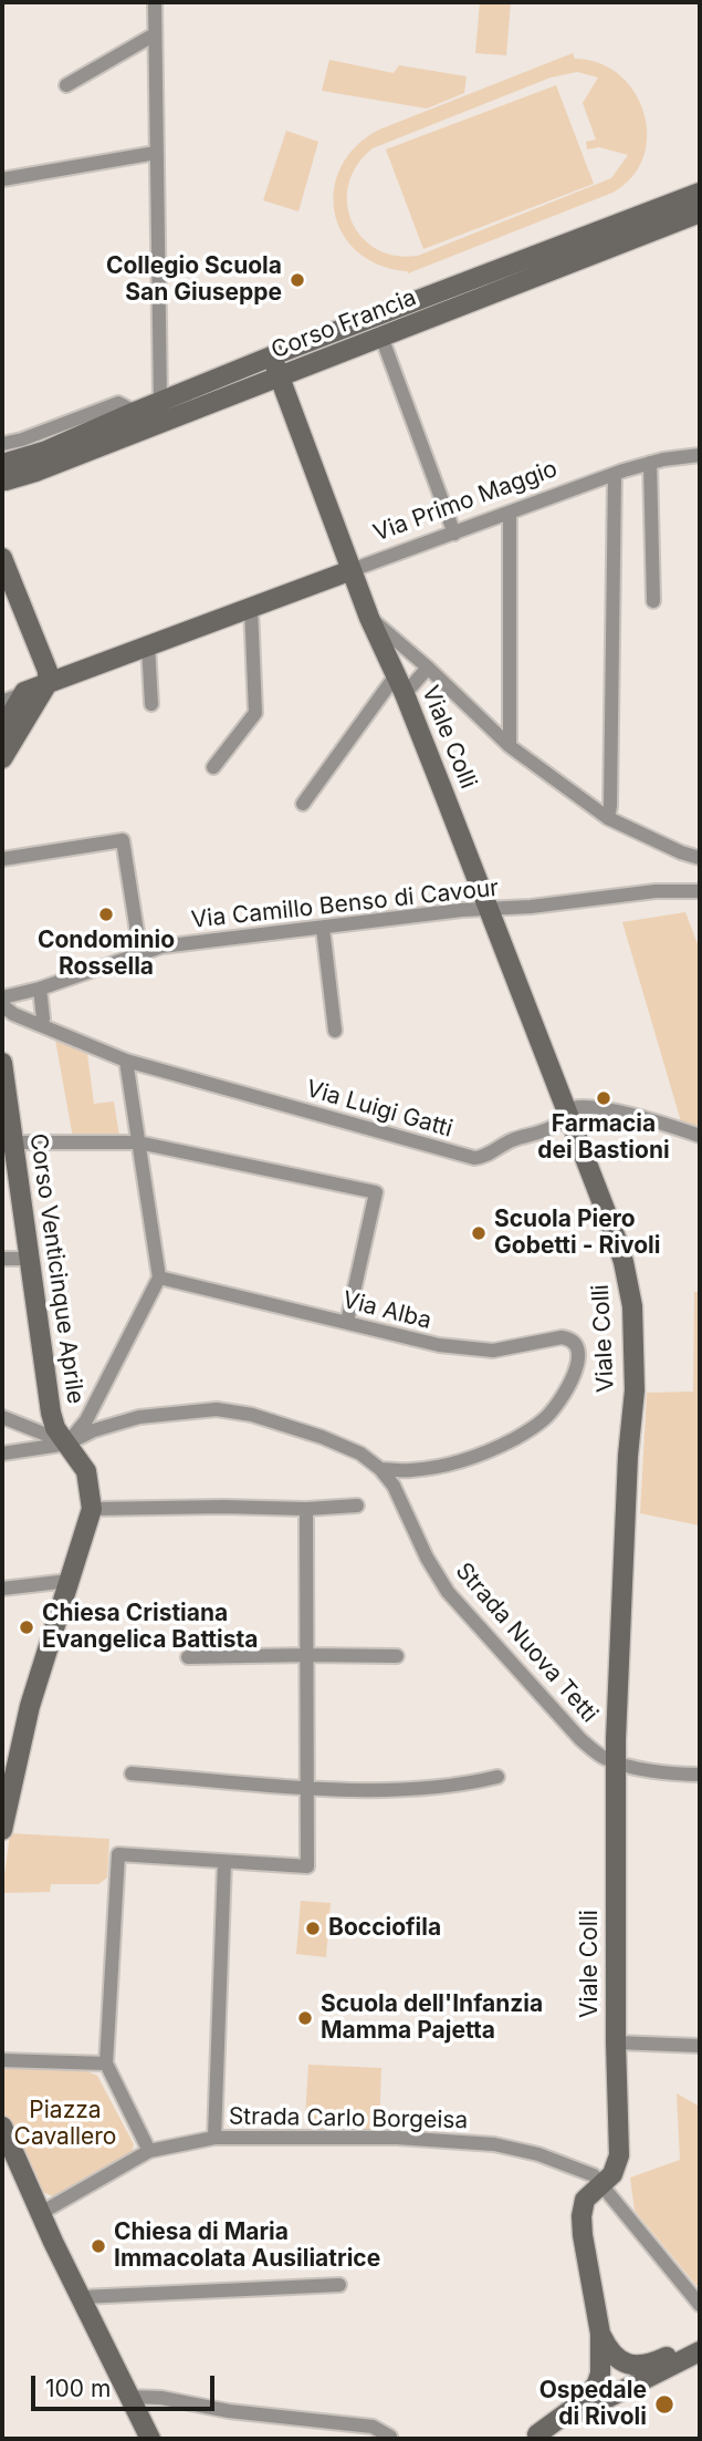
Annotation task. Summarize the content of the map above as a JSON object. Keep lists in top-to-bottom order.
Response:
{
  "streets": {
    "street": [
      "Corso Francia",
      "Via Primo Maggio",
      "Viale Colli",
      "Via Camillo Benso di Cavour",
      "Via Luigi Gatti",
      "Corso Venticinque Aprile",
      "Via Alba",
      "Strada Nuova Tetti",
      "Strada Carlo Borgeisa"
    ]
  },
  "crossings": [
    ["Corso Francia", "Viale Colli"],
    ["Via Primo Maggio", "Viale Colli"],
    ["Viale Colli", "Via Camillo Benso di Cavour"],
    ["Viale Colli", "Via Luigi Gatti"],
    ["Viale Colli", "Strada Nuova Tetti"],
    ["Viale Colli", "Strada Carlo Borgeisa"],
    ["Corso Venticinque Aprile", "Strada Nuova Tetti"],
    ["Via Alba", "Strada Nuova Tetti"]
  ],
  "parks": ["Piazza Cavallero"],
  "places": [
    "Collegio Scuola San Giuseppe",
    "Condominio Rossella",
    "Farmacia dei Bastioni",
    "Scuola Piero Gobetti - Rivoli",
    "Chiesa Cristiana Evangelica Battista",
    "Bocciofila",
    "Scuola dell'Infanzia Mamma Pajetta",
    "Chiesa di Maria Immacolata Ausiliatrice",
    "Ospedale di Rivoli"
  ],
  "scale_bar": "100 m"
}
